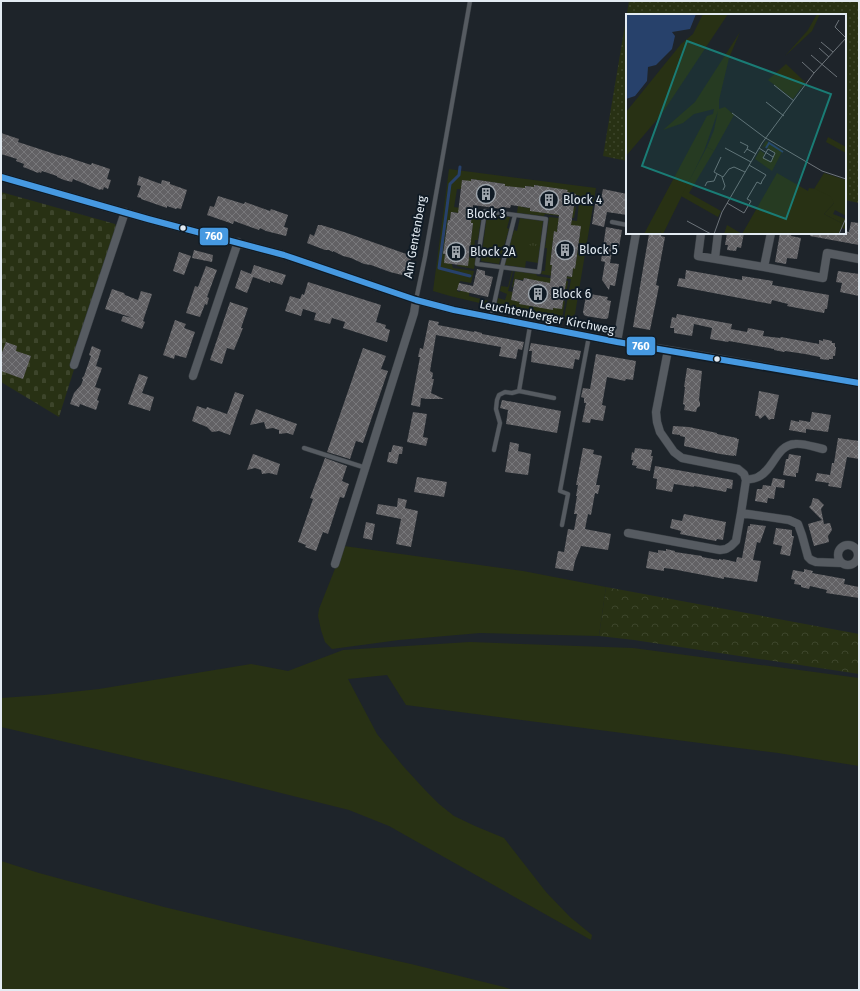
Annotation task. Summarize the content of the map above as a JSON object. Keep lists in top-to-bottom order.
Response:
{
  "streets": {
    "street": ["Am Gentenberg", "Leuchtenberger Kirchweg"]
  },
  "crossings": [
    ["Am Gentenberg", "Leuchtenberger Kirchweg"]
  ],
  "places": {
    "building": [
      "Block 3",
      "Block 4",
      "Block 5",
      "Block 2A",
      "Block 6"
    ]
  },
  "lines": ["transit line 760"]
}
